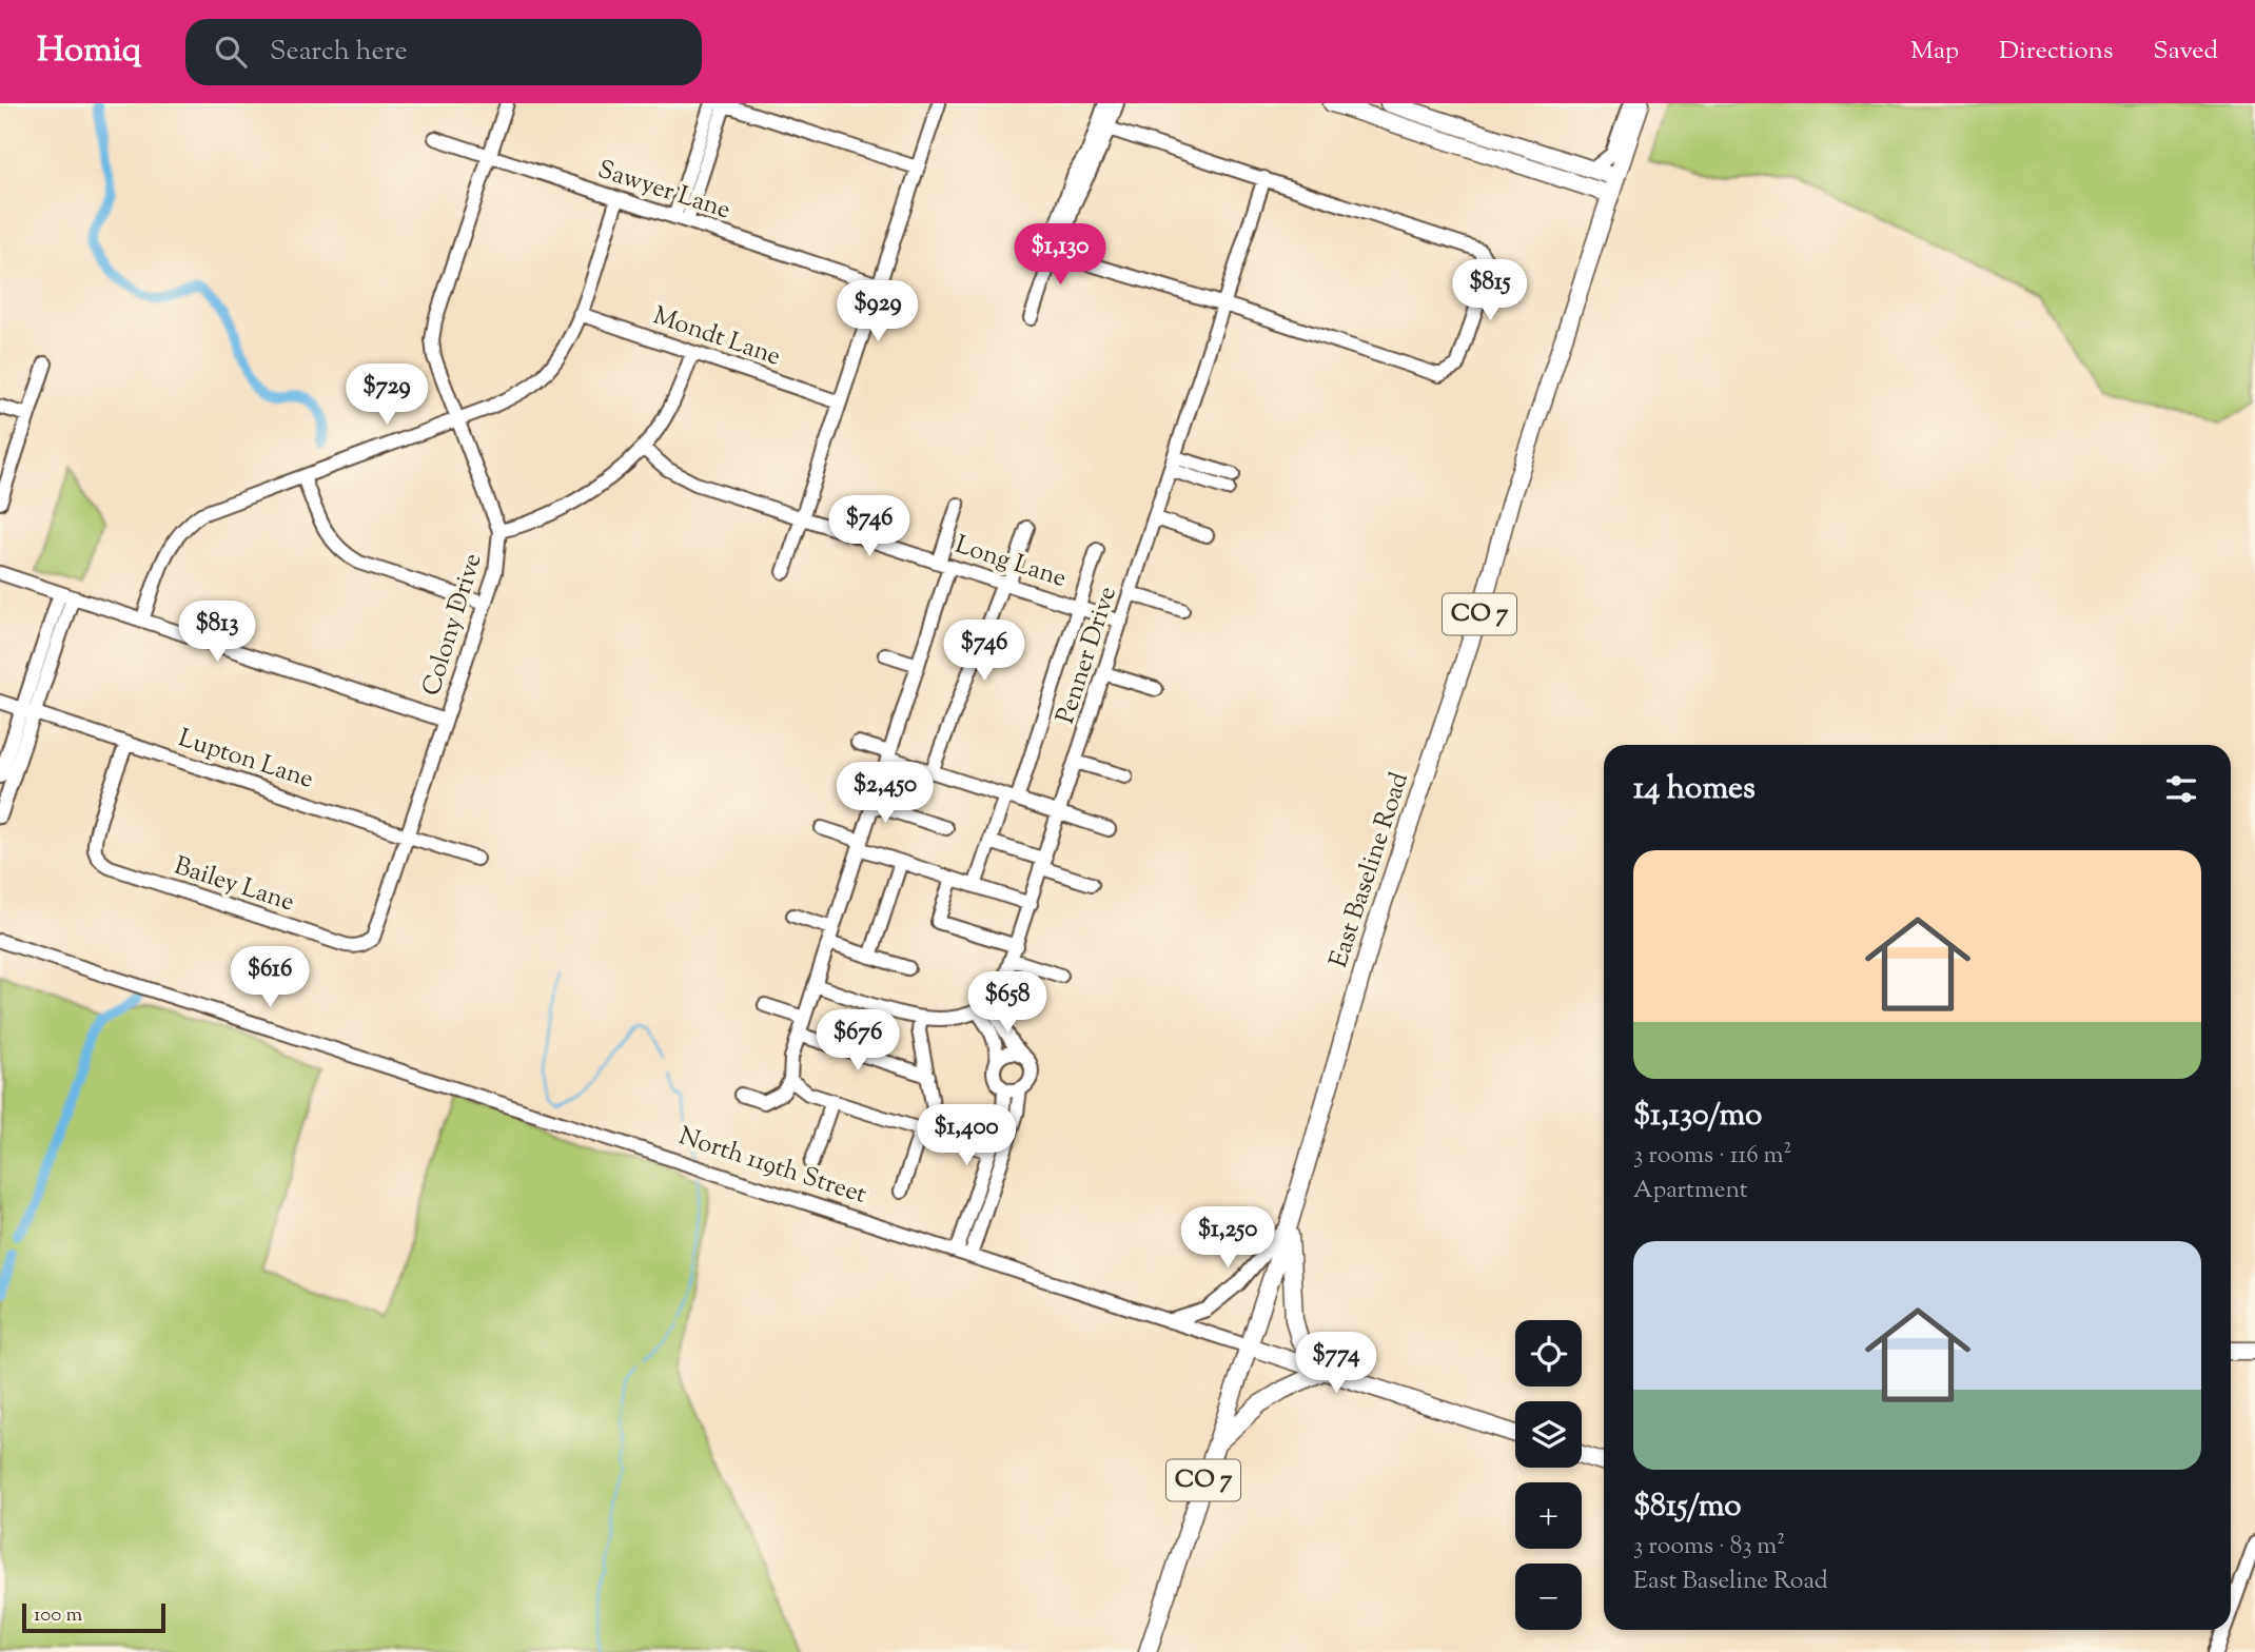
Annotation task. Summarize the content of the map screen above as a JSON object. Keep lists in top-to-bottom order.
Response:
{
  "streets": {
    "main road": ["CO 7", "East Baseline Road", "North 119th Street"],
    "street": [
      "Sawyer Lane",
      "Mondt Lane",
      "Long Lane",
      "Colony Drive",
      "Penner Drive",
      "Lupton Lane",
      "Bailey Lane"
    ]
  },
  "crossings": [
    ["Sawyer Lane", "Colony Drive"],
    ["Long Lane", "Penner Drive"],
    ["Colony Drive", "Lupton Lane"],
    ["Colony Drive", "Bailey Lane"],
    ["Lupton Lane", "Bailey Lane"],
    ["East Baseline Road", "North 119th Street"]
  ],
  "scale_bar": "100 m",
  "page": {
    "header": "Homiq",
    "search": "Search here",
    "nav": ["Map", "Directions", "Saved"],
    "price": [
      "$1,130",
      "$815",
      "$929",
      "$729",
      "$746",
      "$813",
      "$746",
      "$2,450",
      "$616",
      "$658",
      "$676",
      "$1,400",
      "$1,250",
      "$774"
    ],
    "heading": "14 homes",
    "list": [
      {
        "name": "$1,130/mo",
        "note": "3 rooms · 116 m² · Apartment"
      },
      {
        "name": "$815/mo",
        "note": "3 rooms · 83 m² · East Baseline Road"
      }
    ],
    "map_buttons": ["+", "−"],
    "scale": "100 m"
  }
}
